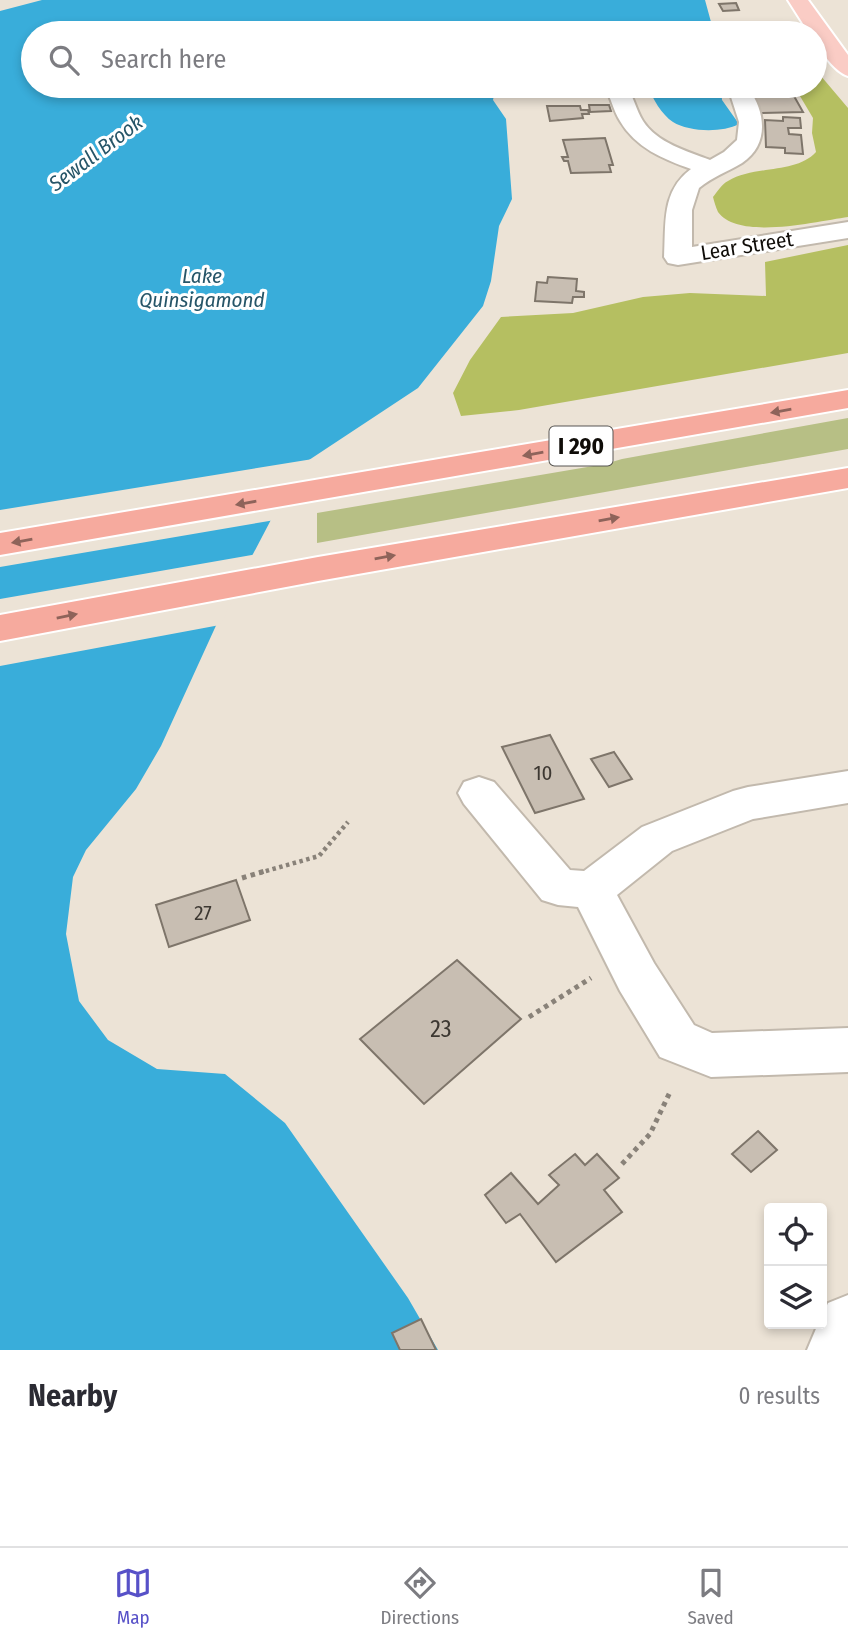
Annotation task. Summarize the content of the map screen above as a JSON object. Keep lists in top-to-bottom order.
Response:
{
  "streets": {
    "highway": ["I 290"],
    "street": ["Lear Street"]
  },
  "water": ["Sewall Brook", "Lake Quinsigamond"],
  "house_numbers": ["10", "27", "23"],
  "page": {
    "search": "Search here",
    "heading": ["Nearby", "0 results"],
    "nav": ["Map", "Directions", "Saved"]
  }
}
